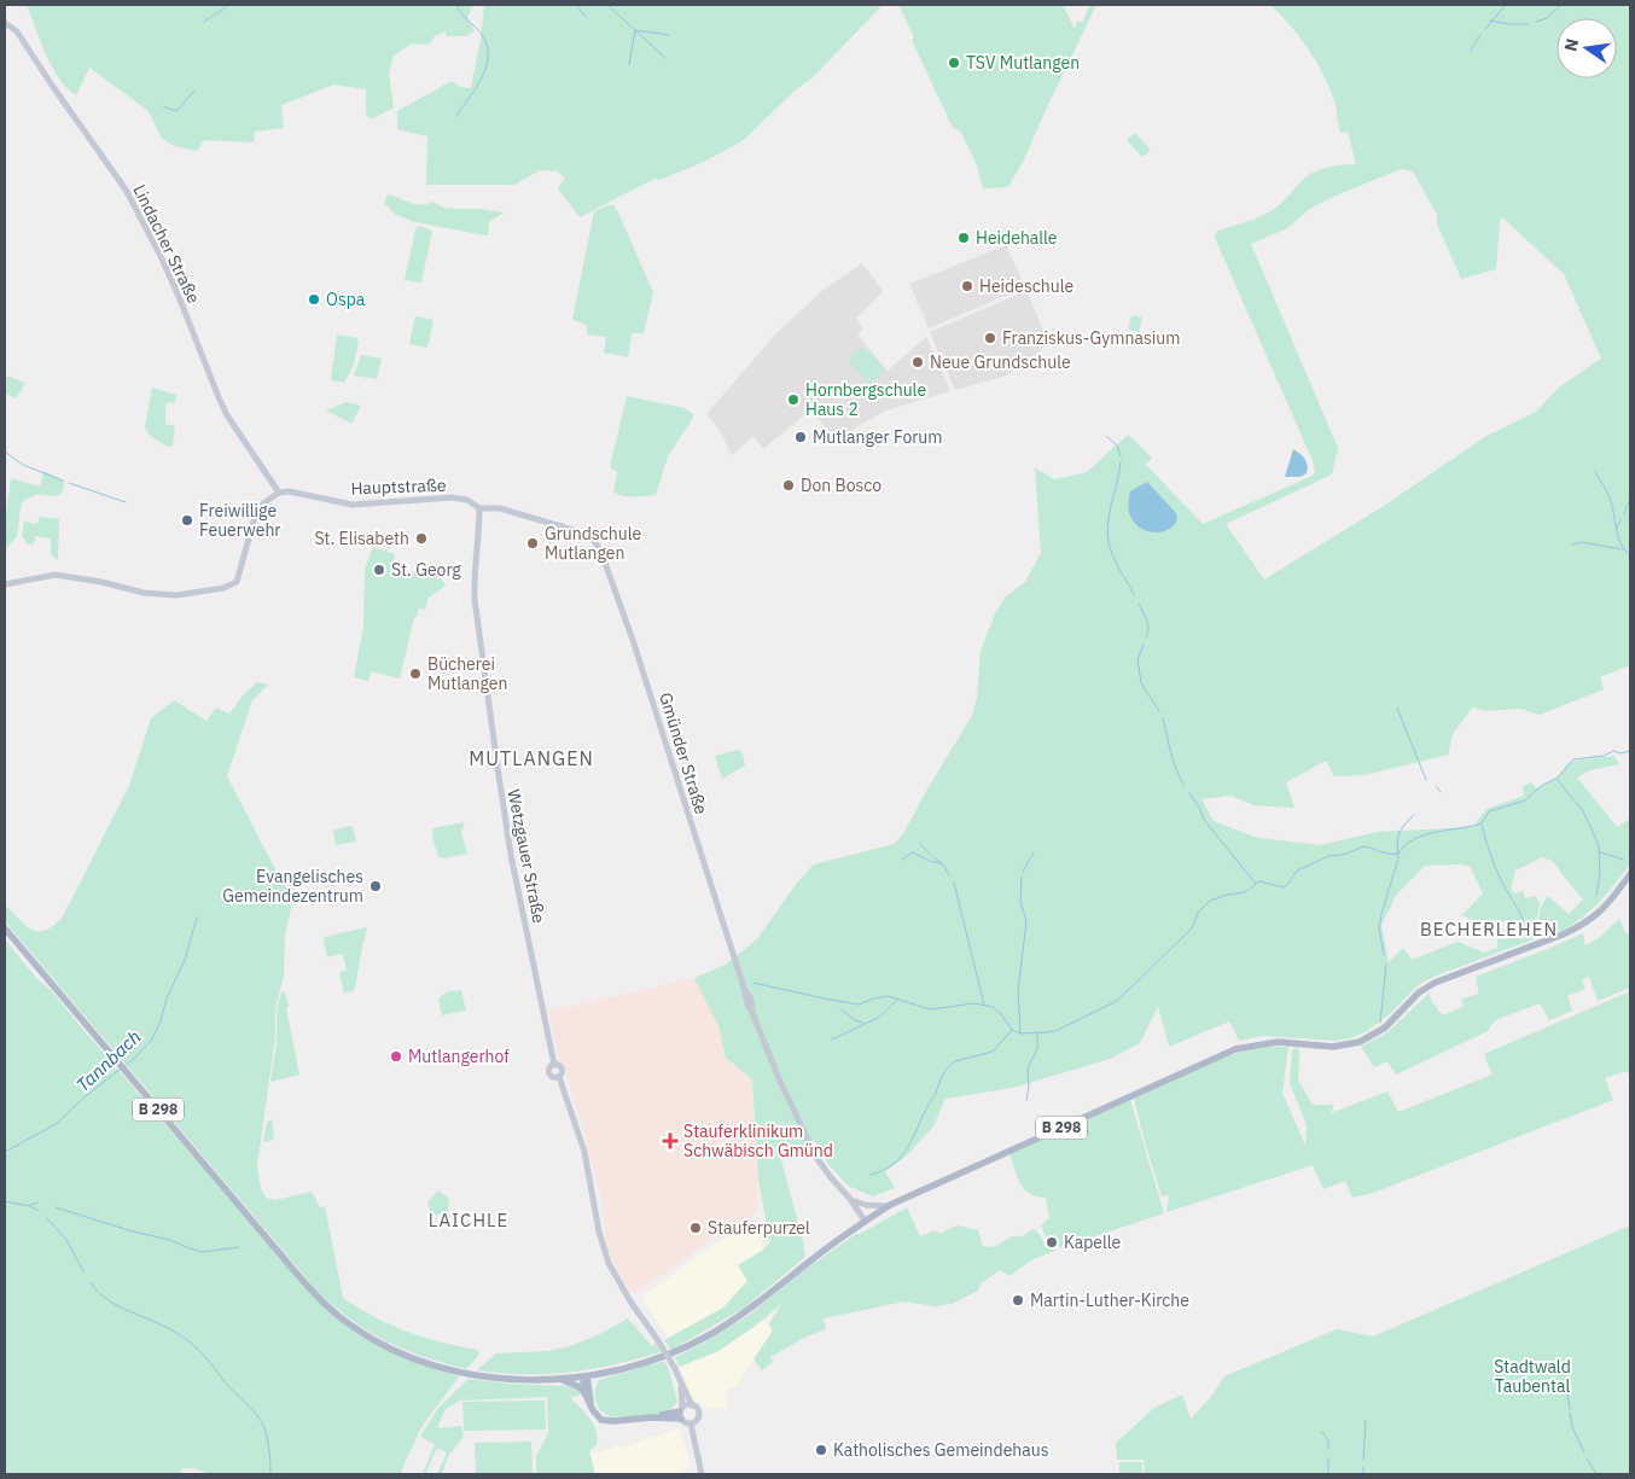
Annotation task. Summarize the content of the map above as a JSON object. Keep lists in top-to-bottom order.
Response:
{
  "streets": {
    "main road": ["B 298"],
    "street": [
      "Lindacher Straße",
      "Hauptstraße",
      "Gmünder Straße",
      "Wetzgauer Straße"
    ]
  },
  "crossings": [
    ["Lindacher Straße", "Hauptstraße"],
    ["Hauptstraße", "Gmünder Straße"],
    ["Hauptstraße", "Wetzgauer Straße"],
    ["Gmünder Straße", "B 298"]
  ],
  "districts": ["MUTLANGEN", "BECHERLEHEN", "LAICHLE"],
  "water": ["Tannbach"],
  "parks": ["Stadtwald Taubental"],
  "places": {
    "other": [
      "TSV Mutlangen",
      "Heidehalle",
      "Heideschule",
      "Ospa",
      "Franziskus-Gymnasium",
      "Neue Grundschule",
      "Hornbergschule Haus 2",
      "Mutlanger Forum",
      "Don Bosco",
      "Freiwillige Feuerwehr",
      "St. Elisabeth",
      "Grundschule Mutlangen",
      "St. Georg",
      "Bücherei Mutlangen",
      "Evangelisches Gemeindezentrum",
      "Mutlangerhof",
      "Stauferpurzel",
      "Kapelle",
      "Martin-Luther-Kirche",
      "Katholisches Gemeindehaus"
    ],
    "health": ["Stauferklinikum Schwäbisch Gmünd"]
  },
  "north": "left"
}
